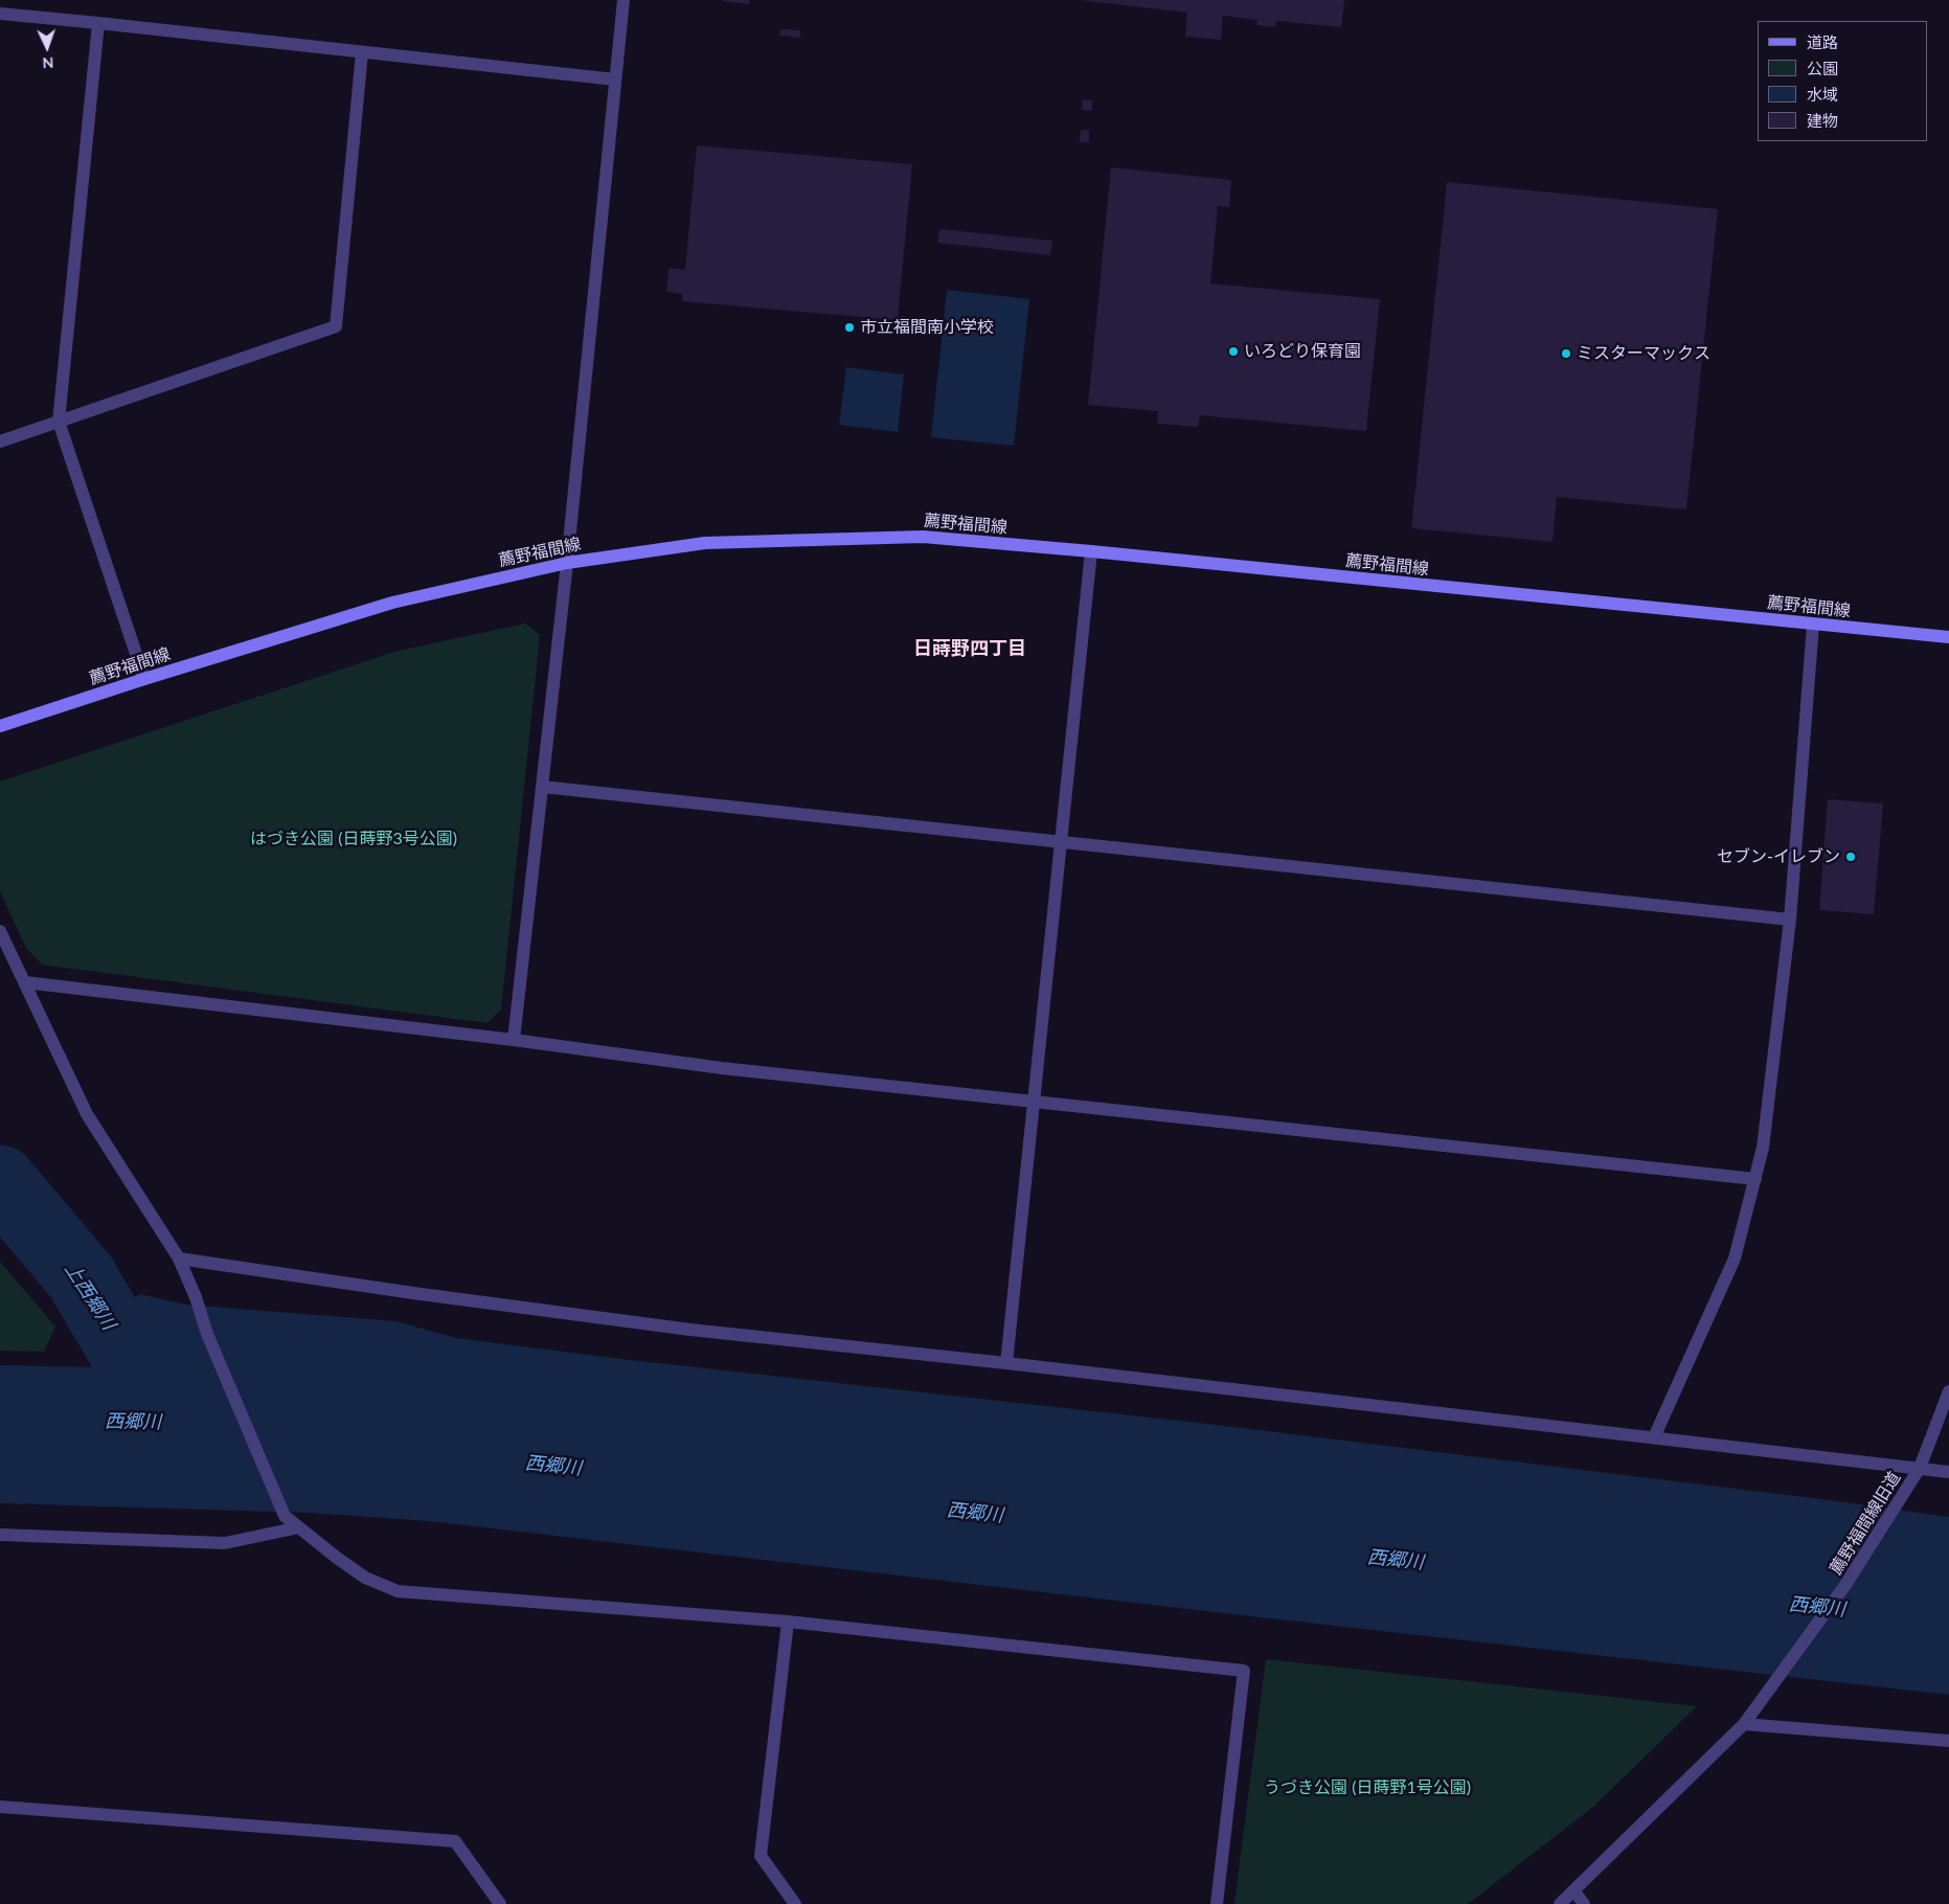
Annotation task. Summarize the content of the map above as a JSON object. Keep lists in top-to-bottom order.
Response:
{
  "streets": {
    "main road": ["薦野福間線"],
    "street": ["薦野福間線旧道"]
  },
  "districts": ["日蒔野四丁目"],
  "water": ["上西郷川", "西郷川"],
  "parks": ["はづき公園 (日蒔野3号公園)", "うづき公園 (日蒔野1号公園)"],
  "places": [
    "市立福間南小学校",
    "いろどり保育園",
    "ミスターマックス",
    "セブン-イレブン"
  ],
  "legend": [
    "道路",
    "公園",
    "水域",
    "建物"
  ],
  "north": "bottom"
}
